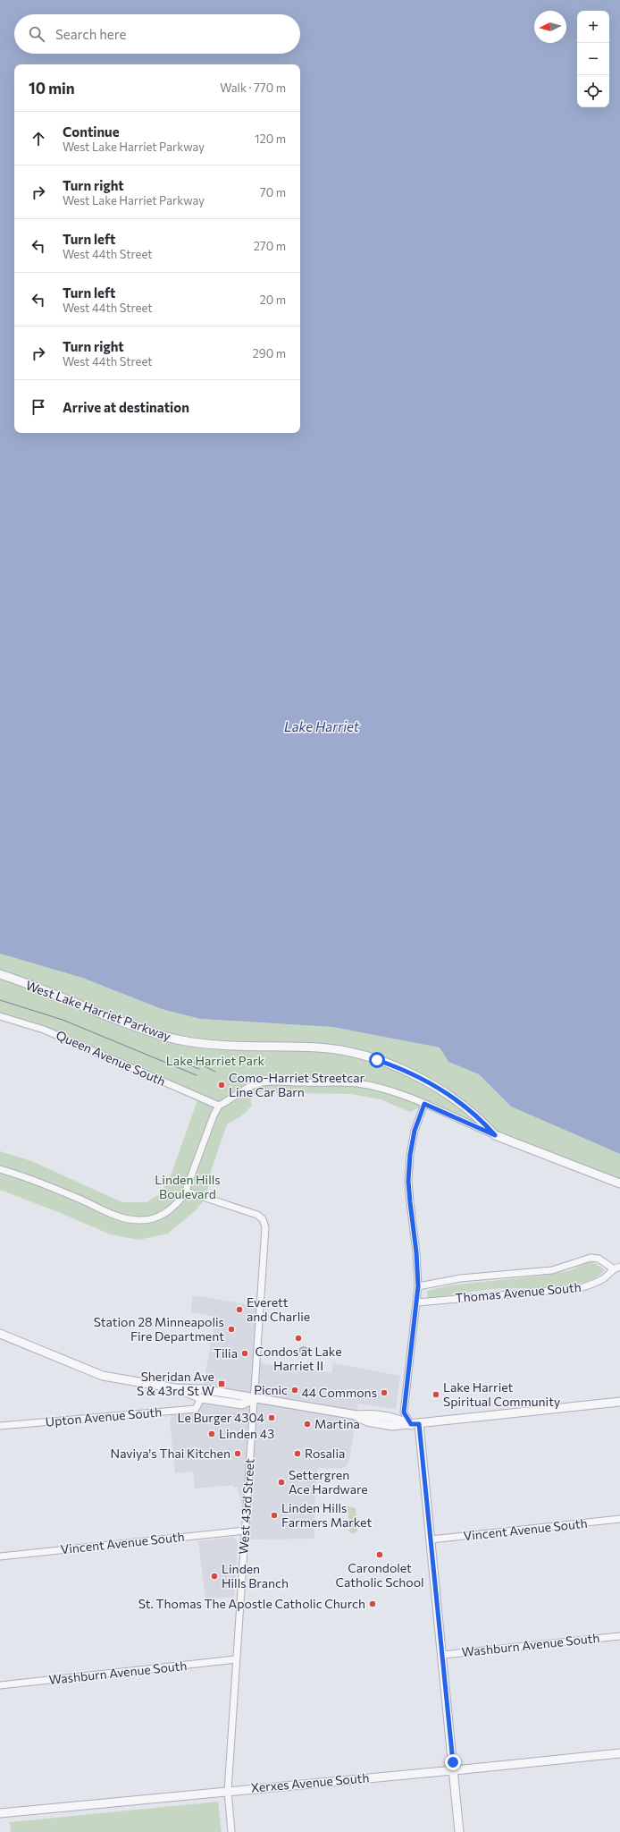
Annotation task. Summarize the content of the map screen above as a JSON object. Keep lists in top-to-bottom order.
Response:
{
  "streets": {
    "street": [
      "West Lake Harriet Parkway",
      "Queen Avenue South",
      "Thomas Avenue South",
      "Upton Avenue South",
      "West 43rd Street",
      "Vincent Avenue South",
      "Washburn Avenue South",
      "Xerxes Avenue South"
    ]
  },
  "crossings": [
    ["West Lake Harriet Parkway", "Queen Avenue South"],
    ["West 43rd Street", "Vincent Avenue South"],
    ["West 43rd Street", "Washburn Avenue South"],
    ["West 43rd Street", "Xerxes Avenue South"]
  ],
  "water": ["Lake Harriet"],
  "parks": ["Lake Harriet Park", "Linden Hills Boulevard"],
  "places": {
    "other": [
      "Como-Harriet Streetcar Line Car Barn",
      "Everett and Charlie",
      "Station 28 Minneapolis Fire Department",
      "Condos at Lake Harriet II",
      "Tilia",
      "Picnic",
      "44 Commons",
      "Lake Harriet Spiritual Community",
      "Le Burger 4304",
      "Martina",
      "Linden 43",
      "Naviya's Thai Kitchen",
      "Rosalia",
      "Settergren Ace Hardware",
      "Linden Hills Farmers Market",
      "Carondolet Catholic School",
      "Linden Hills Branch",
      "St. Thomas The Apostle Catholic Church"
    ],
    "transit": ["Sheridan Ave S & 43rd St W"]
  },
  "north": "left",
  "page": {
    "map_buttons": ["+", "−"],
    "search": "Search here",
    "heading": ["10 min", "Walk · 770 m"],
    "list": [
      ["Continue", "West Lake Harriet Parkway", "120 m"],
      ["Turn right", "West Lake Harriet Parkway", "70 m"],
      ["Turn left", "West 44th Street", "270 m"],
      ["Turn left", "West 44th Street", "20 m"],
      ["Turn right", "West 44th Street", "290 m"],
      "Arrive at destination"
    ]
  }
}
